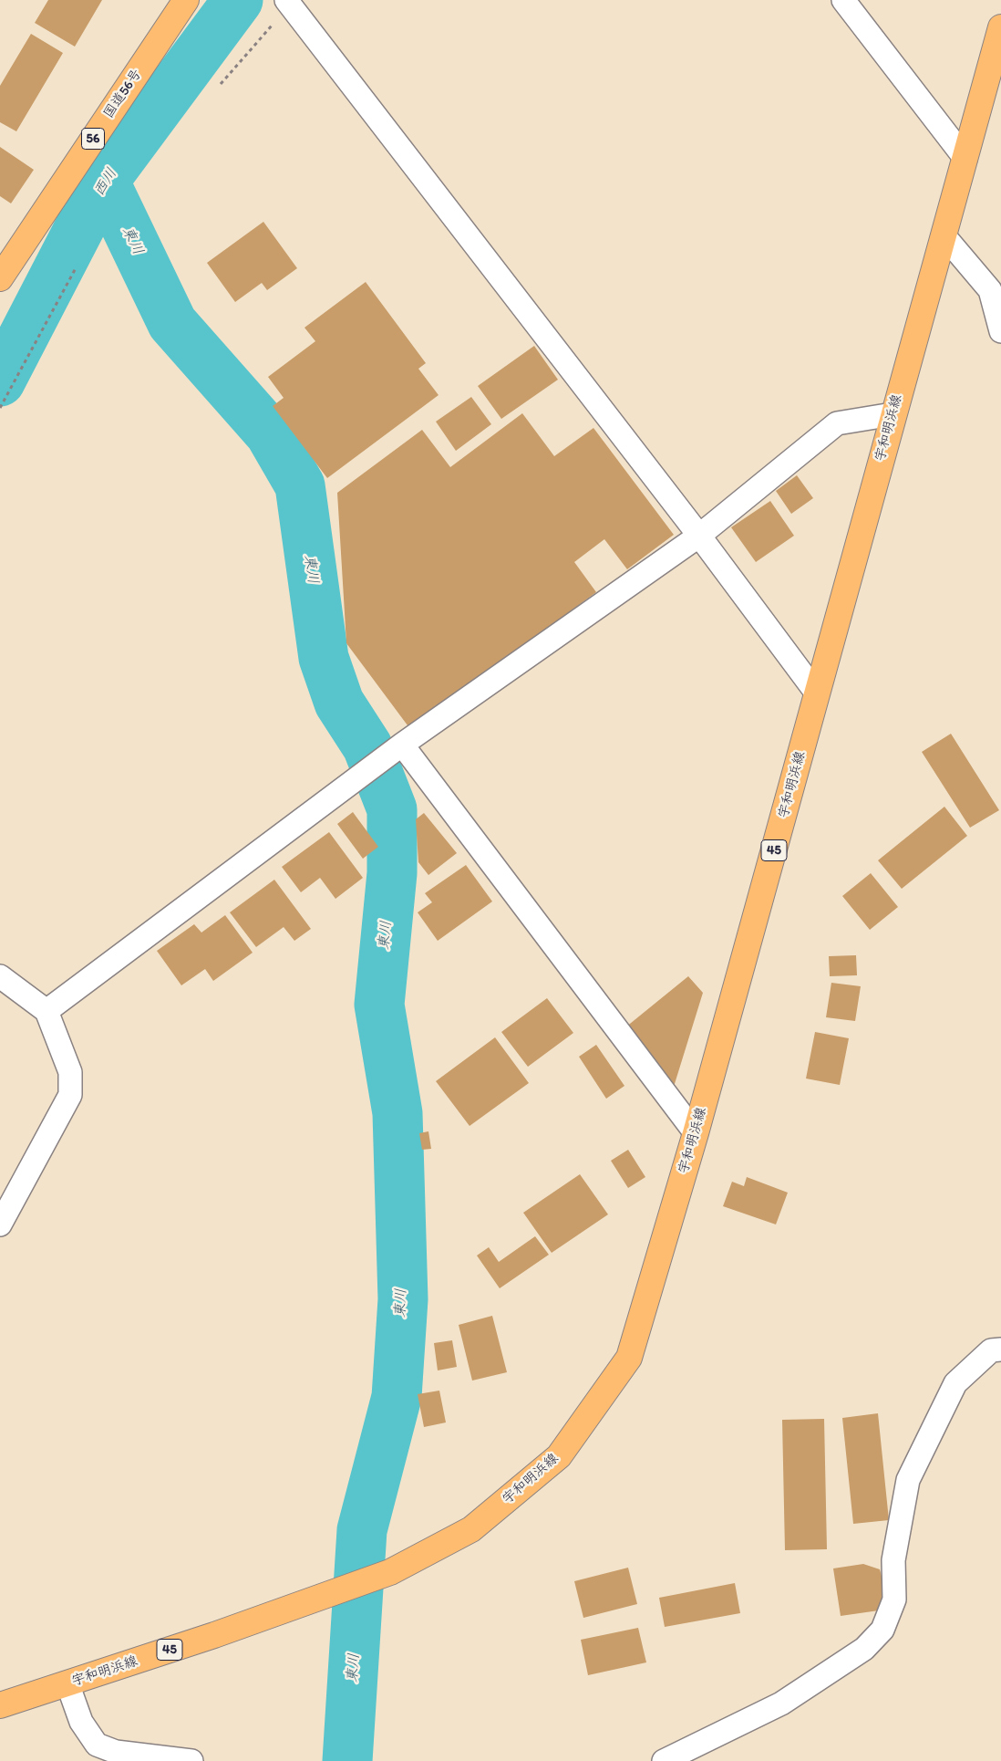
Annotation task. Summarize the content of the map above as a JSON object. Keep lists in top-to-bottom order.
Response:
{
  "streets": {
    "main road": [
      "国道56号",
      "56",
      "宇和明浜線",
      "45"
    ]
  },
  "water": ["西川", "東川"]
}
